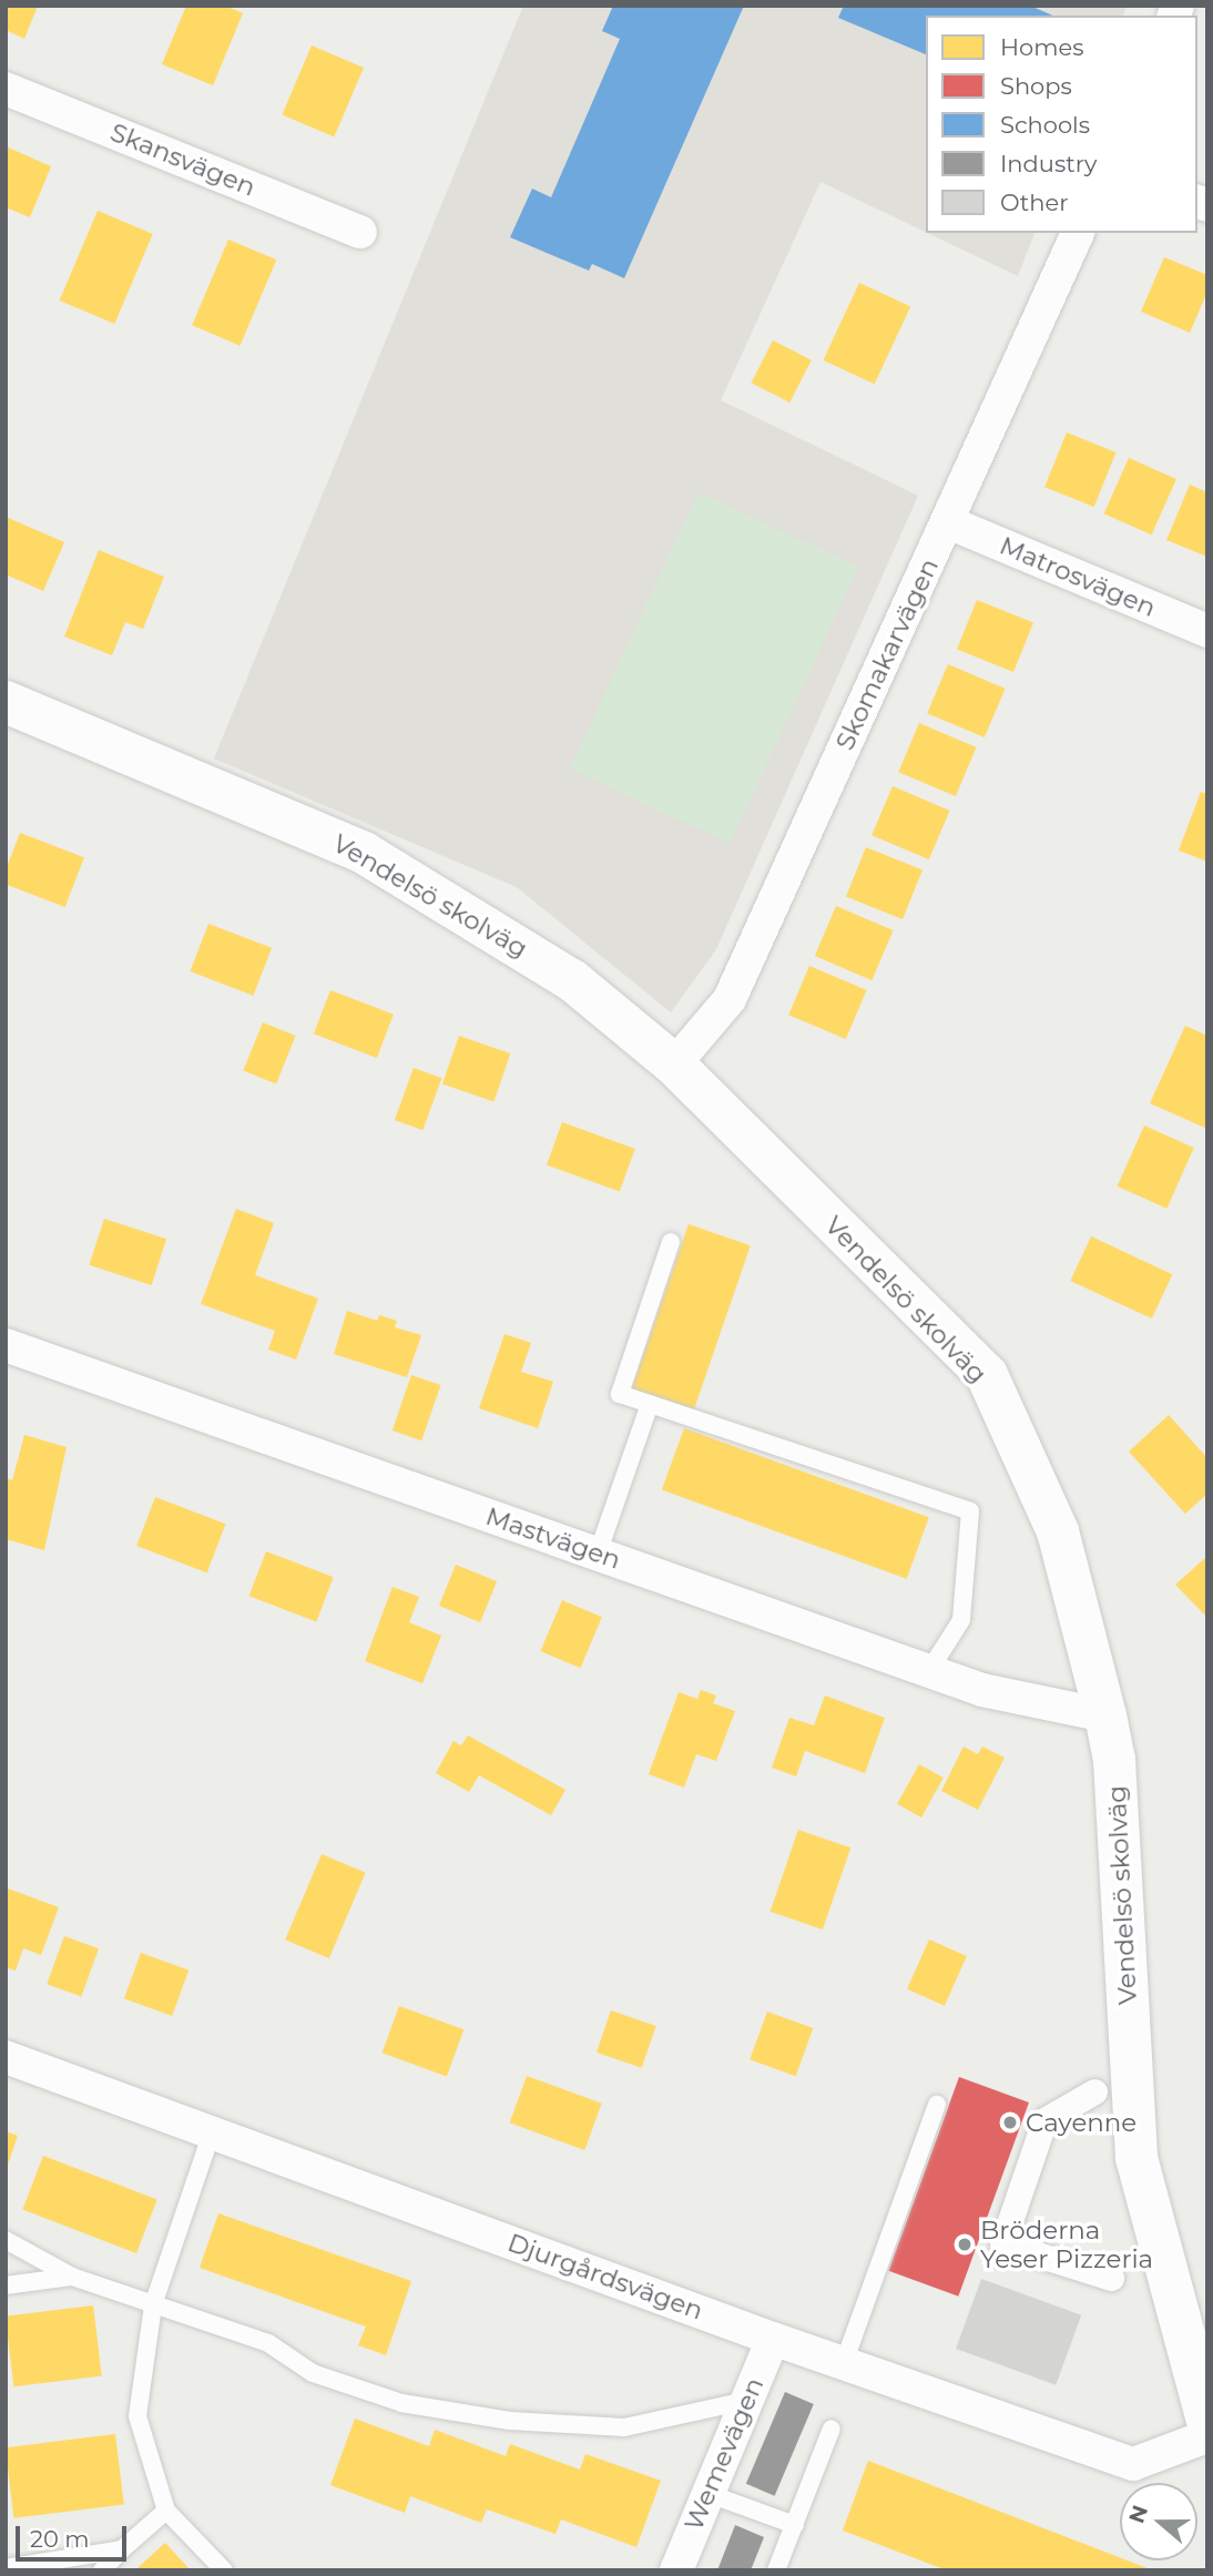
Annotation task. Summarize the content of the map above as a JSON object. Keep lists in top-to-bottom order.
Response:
{
  "streets": {
    "street": [
      "Skansvägen",
      "Matrosvägen",
      "Skomakarvägen",
      "Vendelsö skolväg",
      "Mastvägen",
      "Djurgårdsvägen",
      "Wemevägen"
    ]
  },
  "crossings": [
    ["Matrosvägen", "Skomakarvägen"],
    ["Skomakarvägen", "Vendelsö skolväg"],
    ["Vendelsö skolväg", "Mastvägen"],
    ["Djurgårdsvägen", "Wemevägen"]
  ],
  "places": ["Cayenne", "Bröderna Yeser Pizzeria"],
  "legend": [
    "Homes",
    "Shops",
    "Schools",
    "Industry",
    "Other"
  ],
  "scale_bar": "20 m",
  "north": "left"
}
